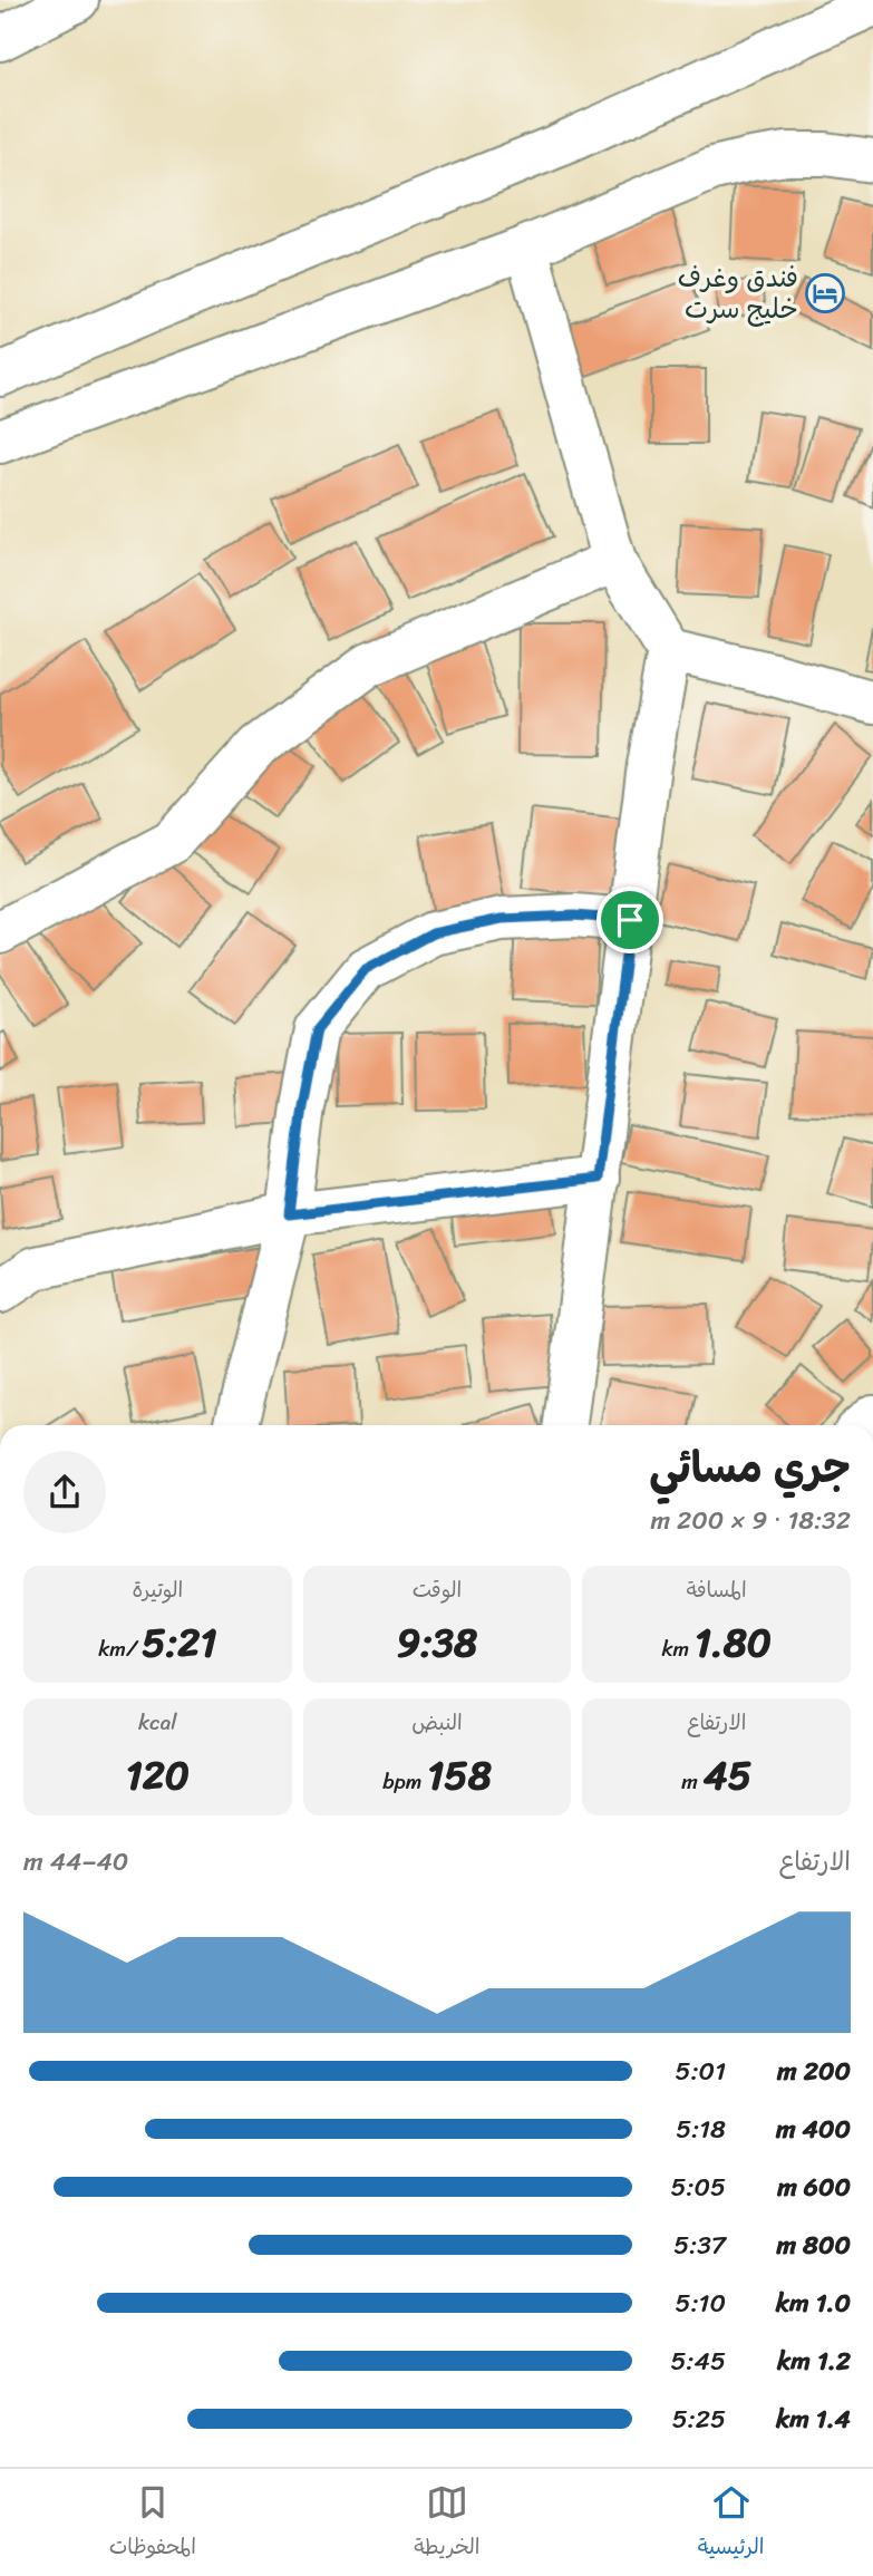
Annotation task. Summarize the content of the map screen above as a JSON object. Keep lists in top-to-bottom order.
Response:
{
  "places": {
    "hotel": ["فندق وغرف خليج سرت"]
  },
  "page": {
    "heading": ["جري مسائي", "18:32 · 9 × 200 m"],
    "stats": [
      ["المسافة", "1.80 km"],
      ["الوقت", "9:38"],
      ["الوتيرة", "5:21 /km"],
      ["الارتفاع", "45 m"],
      ["النبض", "158 bpm"],
      ["kcal", "120"]
    ],
    "chart": ["الارتفاع", "40–44 m"],
    "list": [
      {
        "name": "200 m",
        "note": "5:01"
      },
      {
        "name": "400 m",
        "note": "5:18"
      },
      {
        "name": "600 m",
        "note": "5:05"
      },
      {
        "name": "800 m",
        "note": "5:37"
      },
      {
        "name": "1.0 km",
        "note": "5:10"
      },
      {
        "name": "1.2 km",
        "note": "5:45"
      },
      {
        "name": "1.4 km",
        "note": "5:25"
      }
    ],
    "tabs": ["الرئيسية", "الخريطة", "المحفوظات"]
  }
}
